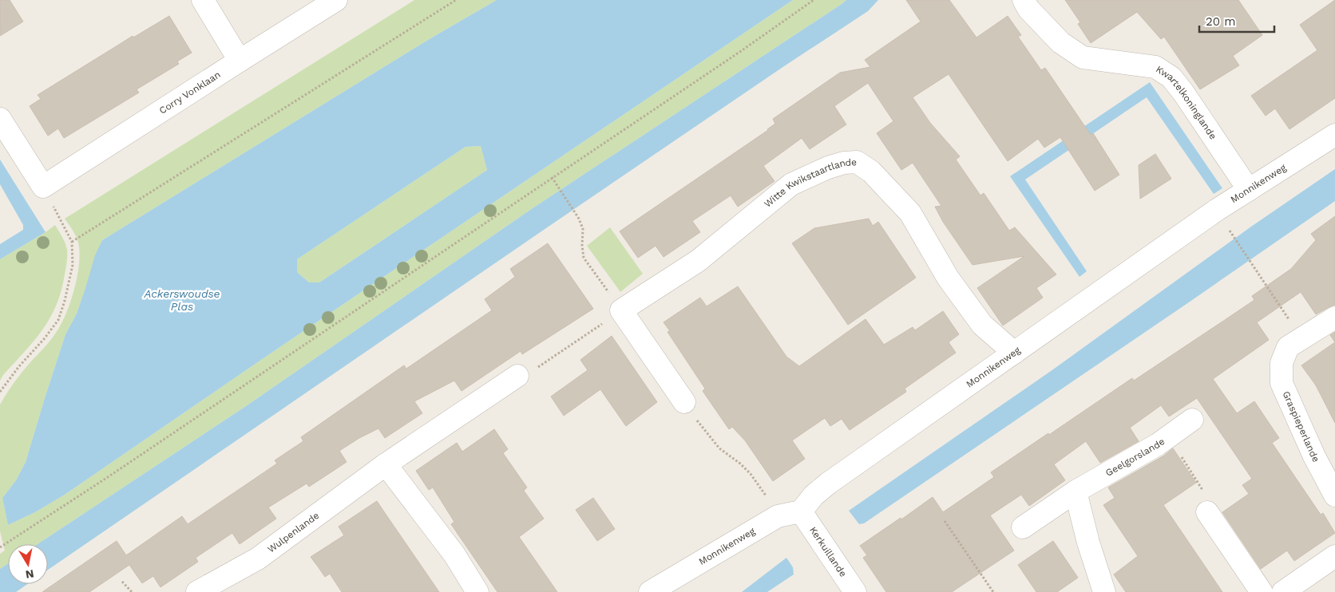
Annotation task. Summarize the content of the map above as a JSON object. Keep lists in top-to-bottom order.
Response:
{
  "streets": {
    "street": [
      "Corry Vonklaan",
      "Kwartelkoninglande",
      "Monnikenweg",
      "Witte Kwikstaartlande",
      "Graspieperlande",
      "Geelgorslande",
      "Wulpenlande",
      "Kerkuillande"
    ]
  },
  "crossings": [
    ["Kwartelkoninglande", "Monnikenweg"],
    ["Monnikenweg", "Witte Kwikstaartlande"],
    ["Monnikenweg", "Kerkuillande"]
  ],
  "water": ["Ackerswoudse Plas"],
  "scale_bar": "20 m",
  "north": "bottom"
}
